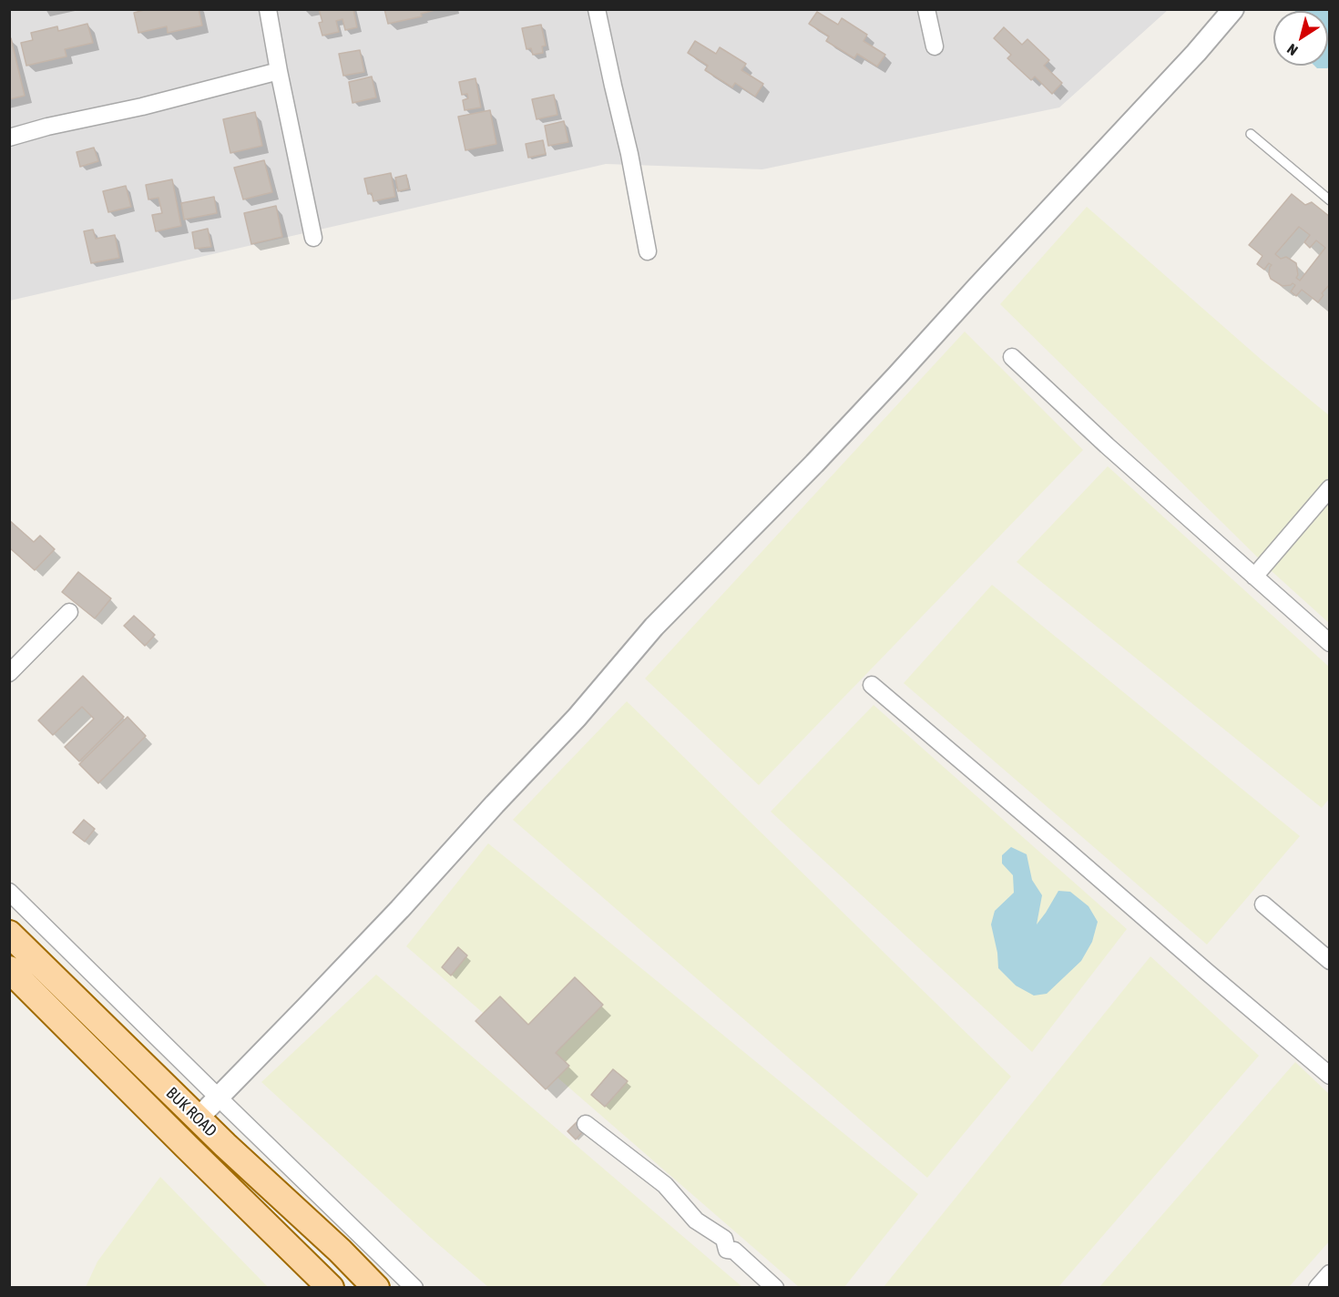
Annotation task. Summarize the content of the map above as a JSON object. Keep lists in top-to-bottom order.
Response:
{
  "streets": {
    "main road": ["BUK ROAD"]
  },
  "north": "bottom left"
}
